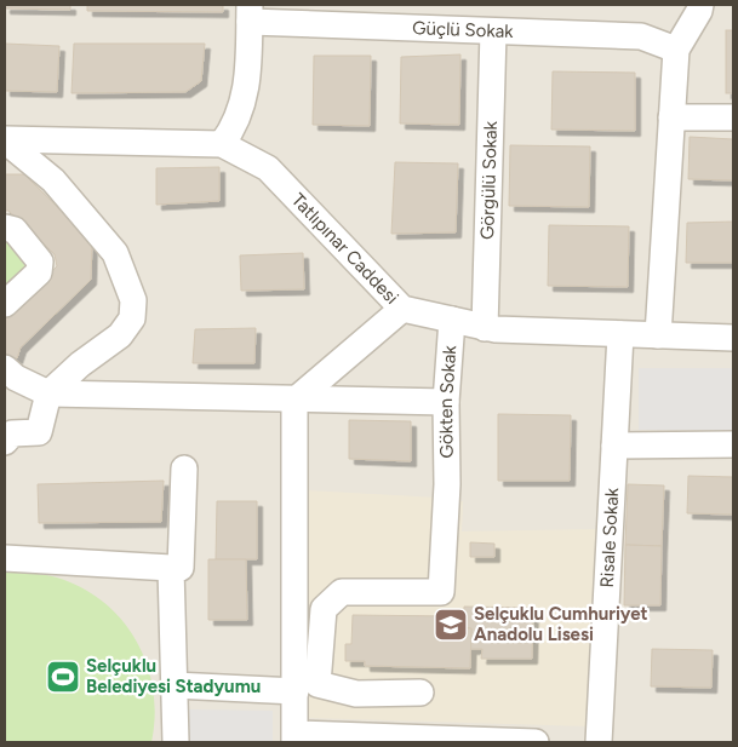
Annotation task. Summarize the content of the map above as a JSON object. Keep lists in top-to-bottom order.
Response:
{
  "streets": {
    "street": [
      "Güçlü Sokak",
      "Görgülü Sokak",
      "Tatlıpınar Caddesi",
      "Gökten Sokak",
      "Risale Sokak"
    ]
  },
  "crossings": [
    ["Güçlü Sokak", "Görgülü Sokak"],
    ["Görgülü Sokak", "Tatlıpınar Caddesi"],
    ["Tatlıpınar Caddesi", "Gökten Sokak"],
    ["Tatlıpınar Caddesi", "Risale Sokak"]
  ],
  "places": {
    "school or university": ["Selçuklu Cumhuriyet Anadolu Lisesi"],
    "sports": ["Selçuklu Belediyesi Stadyumu"]
  }
}
